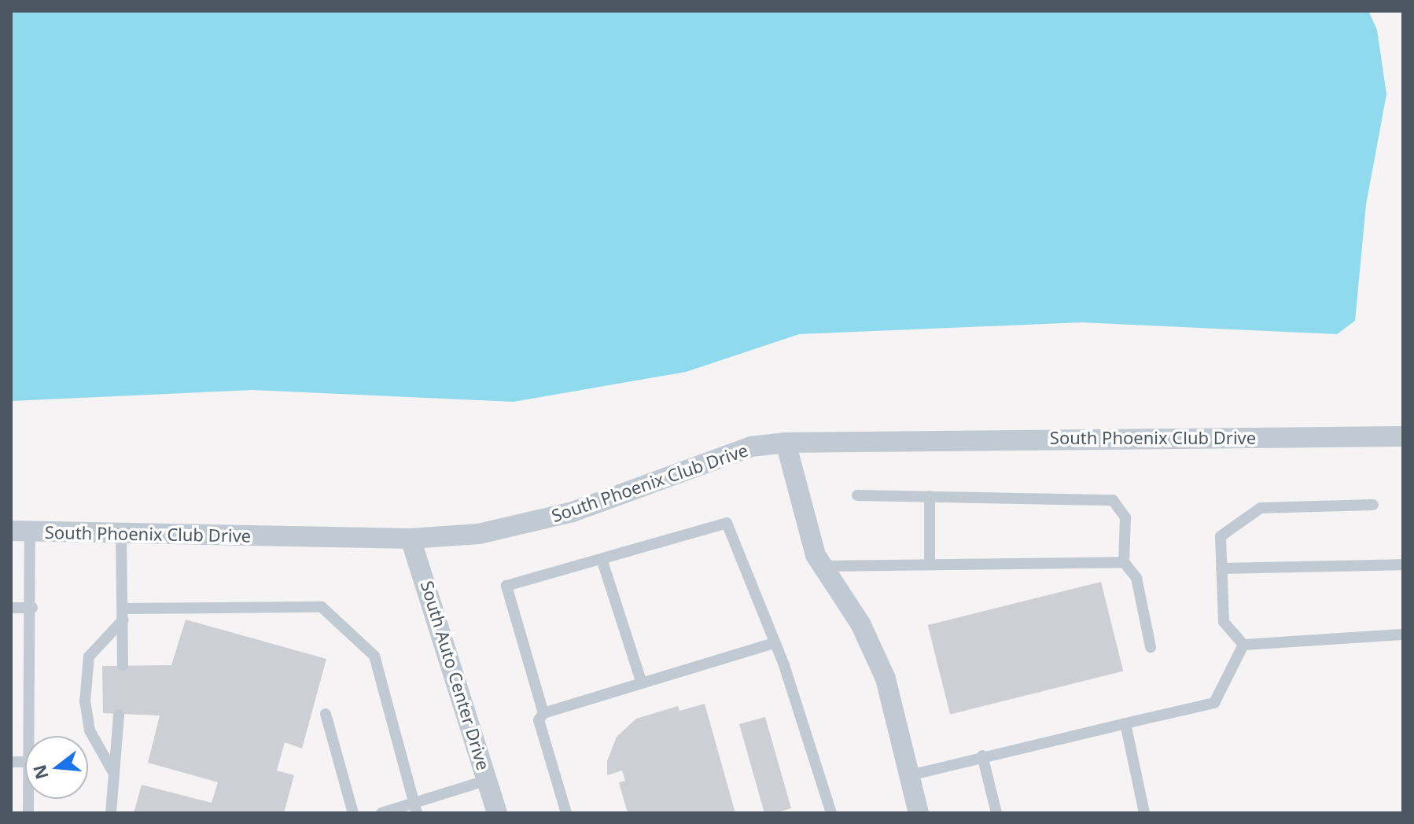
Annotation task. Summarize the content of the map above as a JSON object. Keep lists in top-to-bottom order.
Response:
{
  "streets": {
    "street": ["South Phoenix Club Drive", "South Auto Center Drive"]
  },
  "crossings": [
    ["South Phoenix Club Drive", "South Auto Center Drive"]
  ],
  "north": "left"
}
